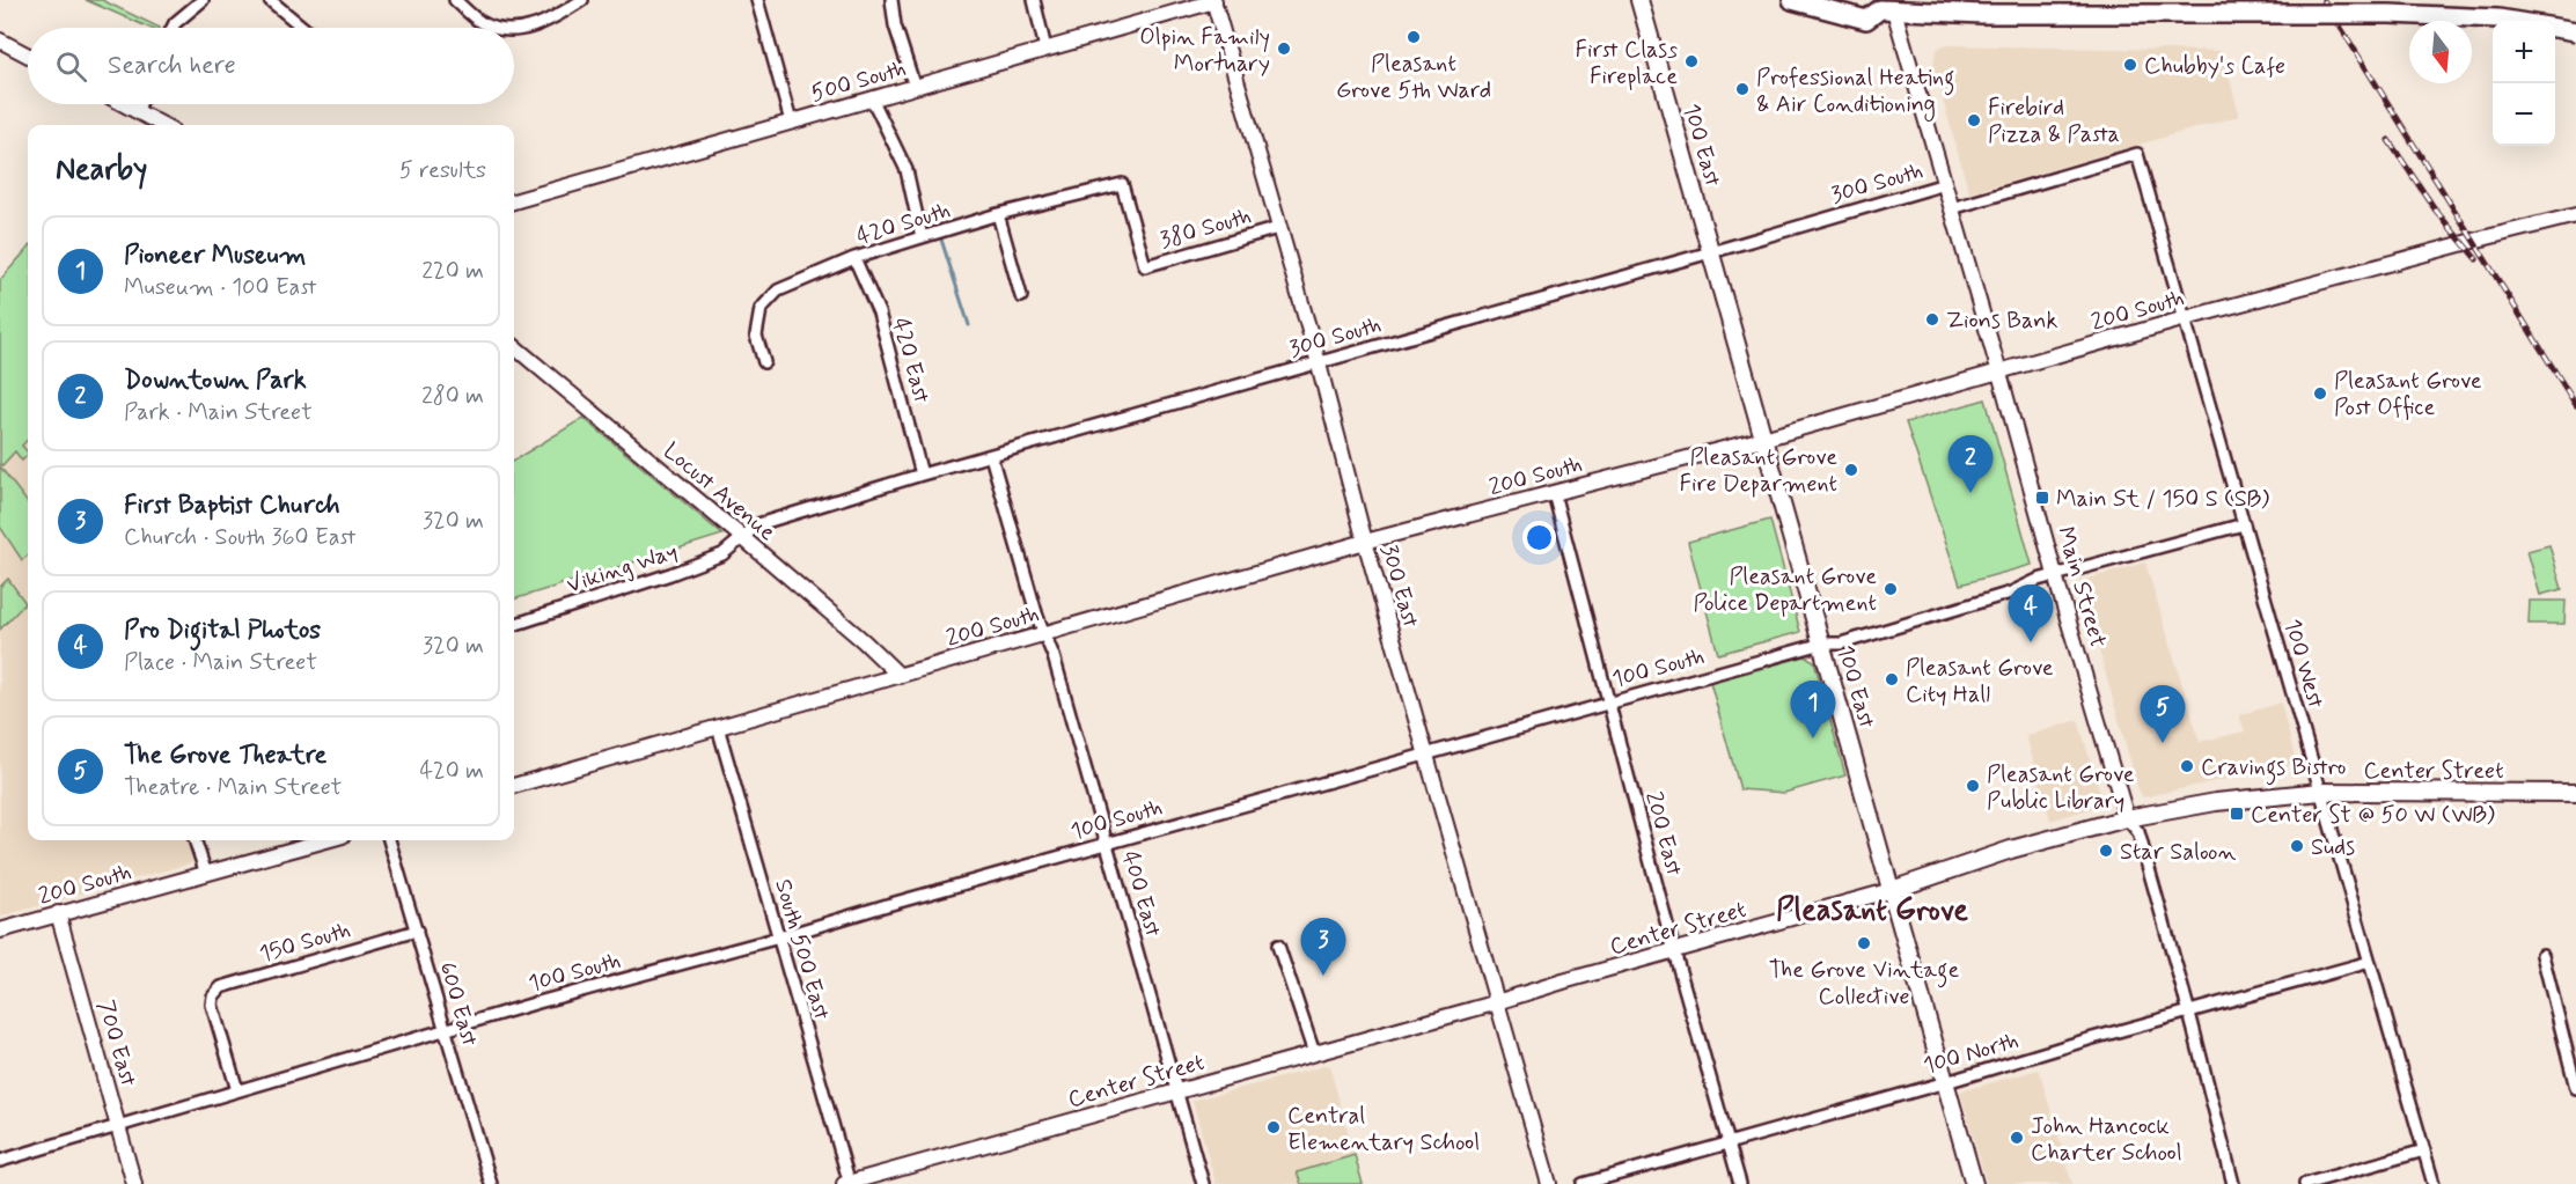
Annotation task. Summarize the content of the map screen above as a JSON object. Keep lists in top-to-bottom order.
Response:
{
  "streets": {
    "main road": ["100 East", "Center Street"],
    "street": [
      "500 South",
      "300 South",
      "420 South",
      "380 South",
      "200 South",
      "420 East",
      "Locust Avenue",
      "Viking Way",
      "300 East",
      "Main Street",
      "100 West",
      "100 South",
      "200 East",
      "400 East",
      "150 South",
      "South 500 East",
      "600 East",
      "700 East",
      "100 North"
    ]
  },
  "crossings": [
    ["500 South", "300 East"],
    ["100 East", "300 South"],
    ["100 East", "200 South"],
    ["100 East", "100 South"],
    ["100 East", "Center Street"],
    ["100 East", "100 North"],
    ["300 South", "420 East"],
    ["300 South", "Locust Avenue"],
    ["300 South", "Viking Way"],
    ["300 South", "300 East"],
    ["300 South", "Main Street"],
    ["300 South", "400 East"],
    ["420 South", "380 South"],
    ["420 South", "420 East"],
    ["380 South", "300 East"],
    ["200 South", "Locust Avenue"],
    ["200 South", "300 East"],
    ["200 South", "Main Street"],
    ["200 South", "100 West"],
    ["200 South", "200 East"],
    ["200 South", "400 East"],
    ["200 South", "South 500 East"],
    ["200 South", "700 East"],
    ["Locust Avenue", "Viking Way"],
    ["300 East", "100 South"],
    ["300 East", "Center Street"],
    ["Main Street", "100 West"],
    ["Main Street", "100 South"],
    ["Main Street", "Center Street"],
    ["Main Street", "100 North"],
    ["100 West", "100 South"],
    ["100 West", "Center Street"],
    ["100 West", "100 North"],
    ["100 South", "200 East"],
    ["100 South", "400 East"],
    ["100 South", "150 South"],
    ["100 South", "South 500 East"],
    ["100 South", "600 East"],
    ["100 South", "700 East"],
    ["Center Street", "200 East"],
    ["Center Street", "400 East"],
    ["Center Street", "South 500 East"],
    ["200 East", "100 North"],
    ["150 South", "600 East"]
  ],
  "districts": ["Pleasant Grove"],
  "places": {
    "other": [
      "Pleasant Grove 5th Ward",
      "Olpin Family Mortuary",
      "First Class Fireplace",
      "Chubby's Cafe",
      "Professional Heating & Air Conditioning",
      "Firebird Pizza & Pasta",
      "Zions Bank",
      "Pleasant Grove Post Office",
      "Pleasant Grove Fire Deparment",
      "Pleasant Grove Police Department",
      "Pleasant Grove City Hall",
      "Cravings Bistro",
      "Pleasant Grove Public Library",
      "Suds",
      "Star Saloon",
      "The Grove Vintage Collective",
      "Central Elementary School",
      "John Hancock Charter School"
    ],
    "transit": ["Main St / 150 S (SB)", "Center St @ 50 W (WB)"]
  },
  "north": "bottom",
  "page": {
    "map_buttons": ["+", "−"],
    "search": "Search here",
    "heading": ["Nearby", "5 results"],
    "list": [
      {
        "mark": "1",
        "name": "Pioneer Museum",
        "note": "Museum · 100 East",
        "value": "220 m"
      },
      {
        "mark": "2",
        "name": "Downtown Park",
        "note": "Park · Main Street",
        "value": "280 m"
      },
      {
        "mark": "3",
        "name": "First Baptist Church",
        "note": "Church · South 360 East",
        "value": "320 m"
      },
      {
        "mark": "4",
        "name": "Pro Digital Photos",
        "note": "Place · Main Street",
        "value": "320 m"
      },
      {
        "mark": "5",
        "name": "The Grove Theatre",
        "note": "Theatre · Main Street",
        "value": "420 m"
      }
    ],
    "pins": [
      "2",
      "4",
      "1",
      "5",
      "3"
    ]
  }
}
